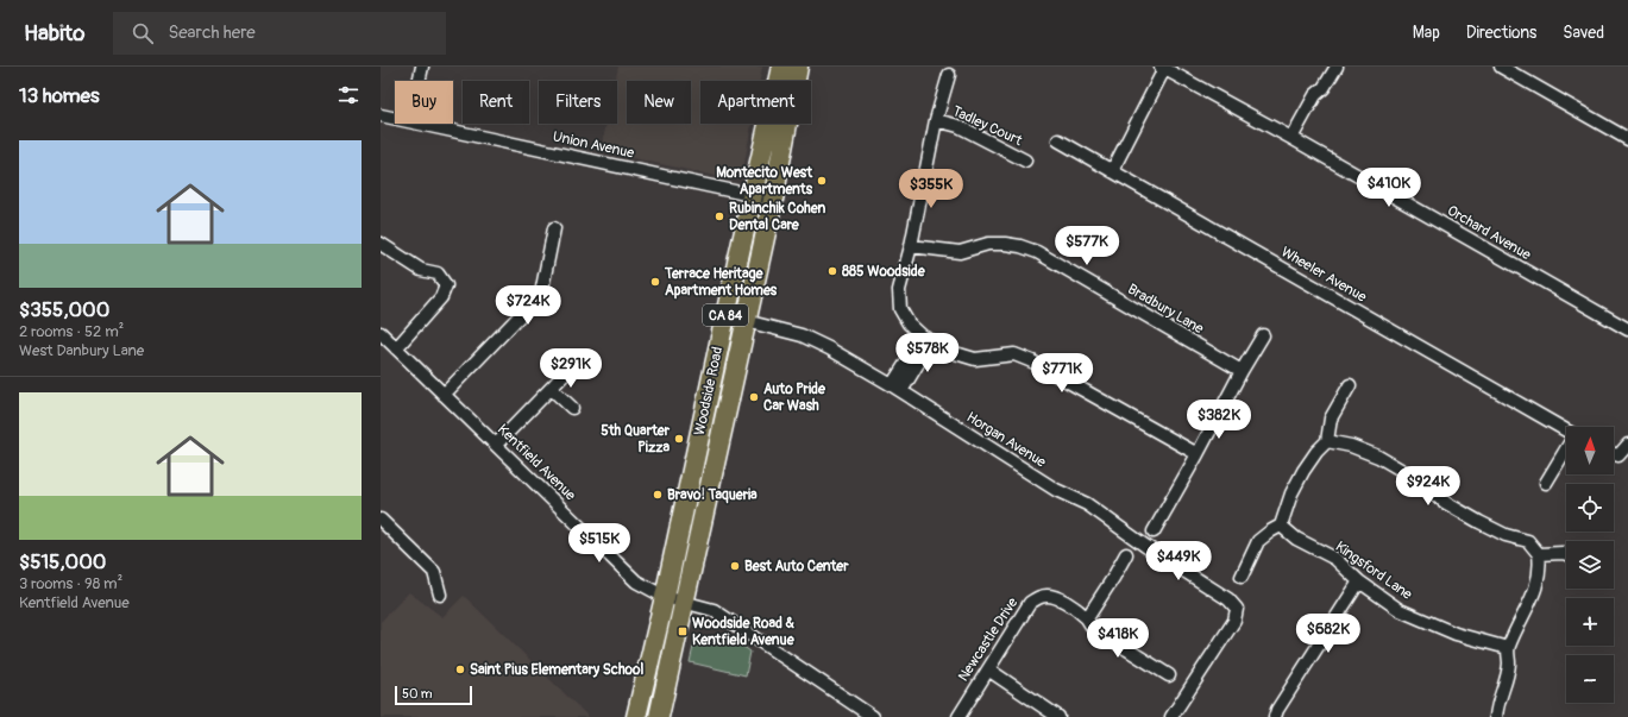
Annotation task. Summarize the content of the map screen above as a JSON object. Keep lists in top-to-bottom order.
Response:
{
  "streets": {
    "main road": ["CA 84", "Woodside Road"],
    "street": [
      "Tadley Court",
      "Union Avenue",
      "Orchard Avenue",
      "Wheeler Avenue",
      "Bradbury Lane",
      "Horgan Avenue",
      "Kentfield Avenue",
      "Kingsford Lane",
      "Newcastle Drive"
    ]
  },
  "crossings": [
    ["Union Avenue", "Woodside Road"],
    ["Woodside Road", "Horgan Avenue"],
    ["Woodside Road", "Kentfield Avenue"]
  ],
  "places": {
    "other": [
      "Montecito West Apartments",
      "Rubinchik Cohen Dental Care",
      "885 Woodside",
      "Terrace Heritage Apartment Homes",
      "Auto Pride Car Wash",
      "5th Quarter Pizza",
      "Bravo! Taqueria",
      "Best Auto Center",
      "Saint Pius Elementary School"
    ],
    "transit": ["Woodside Road & Kentfield Avenue"]
  },
  "scale_bar": "50 m",
  "north": "top",
  "page": {
    "header": "Habito",
    "search": "Search here",
    "nav": ["Map", "Directions", "Saved"],
    "heading": "13 homes",
    "chip": [
      "Buy",
      "Rent",
      "Filters",
      "New",
      "Apartment"
    ],
    "list": [
      {
        "name": "$355,000",
        "note": "2 rooms · 52 m² · West Danbury Lane"
      },
      {
        "name": "$515,000",
        "note": "3 rooms · 98 m² · Kentfield Avenue"
      }
    ],
    "price": [
      "$410K",
      "$355K",
      "$577K",
      "$724K",
      "$578K",
      "$291K",
      "$771K",
      "$382K",
      "$924K",
      "$515K",
      "$449K",
      "$682K",
      "$418K"
    ],
    "map_buttons": ["+", "−"],
    "scale": "50 m"
  }
}
